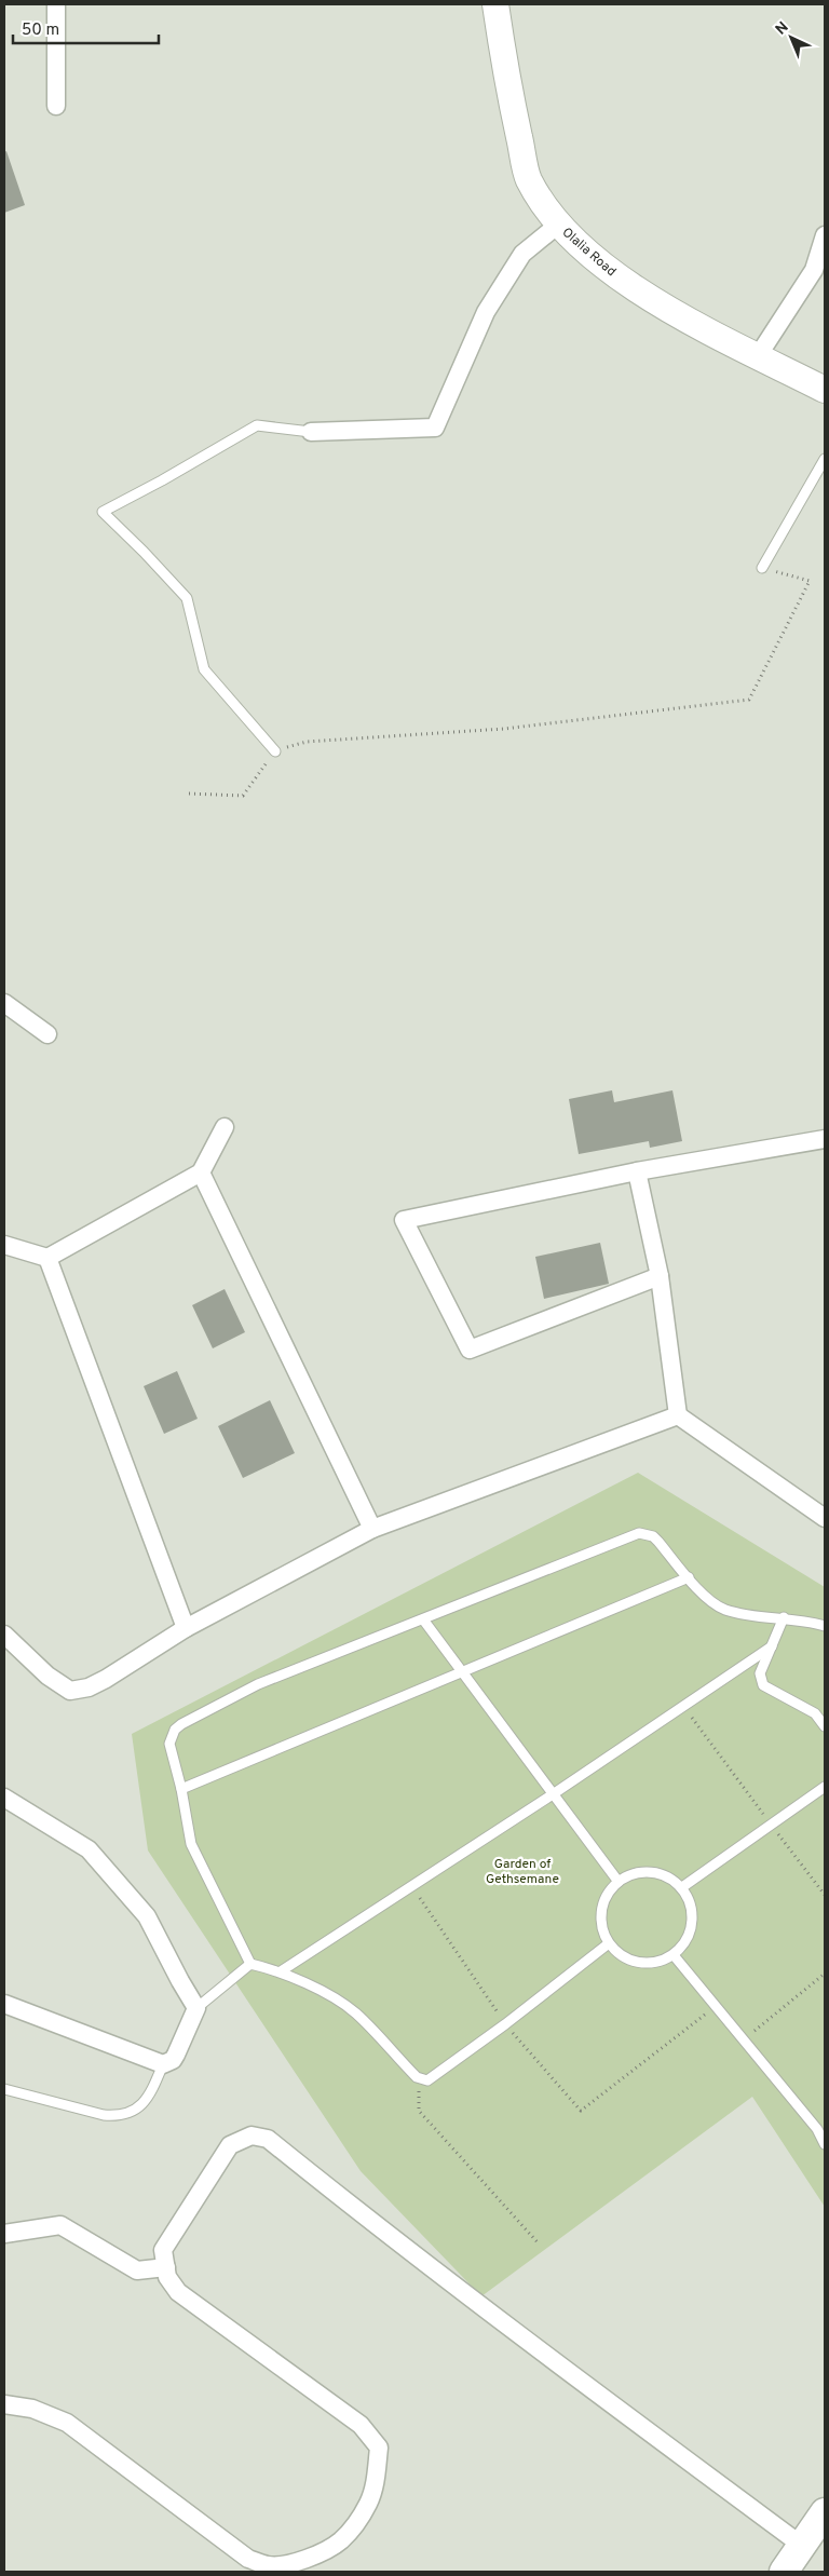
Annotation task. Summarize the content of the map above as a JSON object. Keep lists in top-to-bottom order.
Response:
{
  "streets": {
    "main road": ["Olalia Road"]
  },
  "parks": ["Garden of Gethsemane"],
  "scale_bar": "50 m",
  "north": "top left"
}
